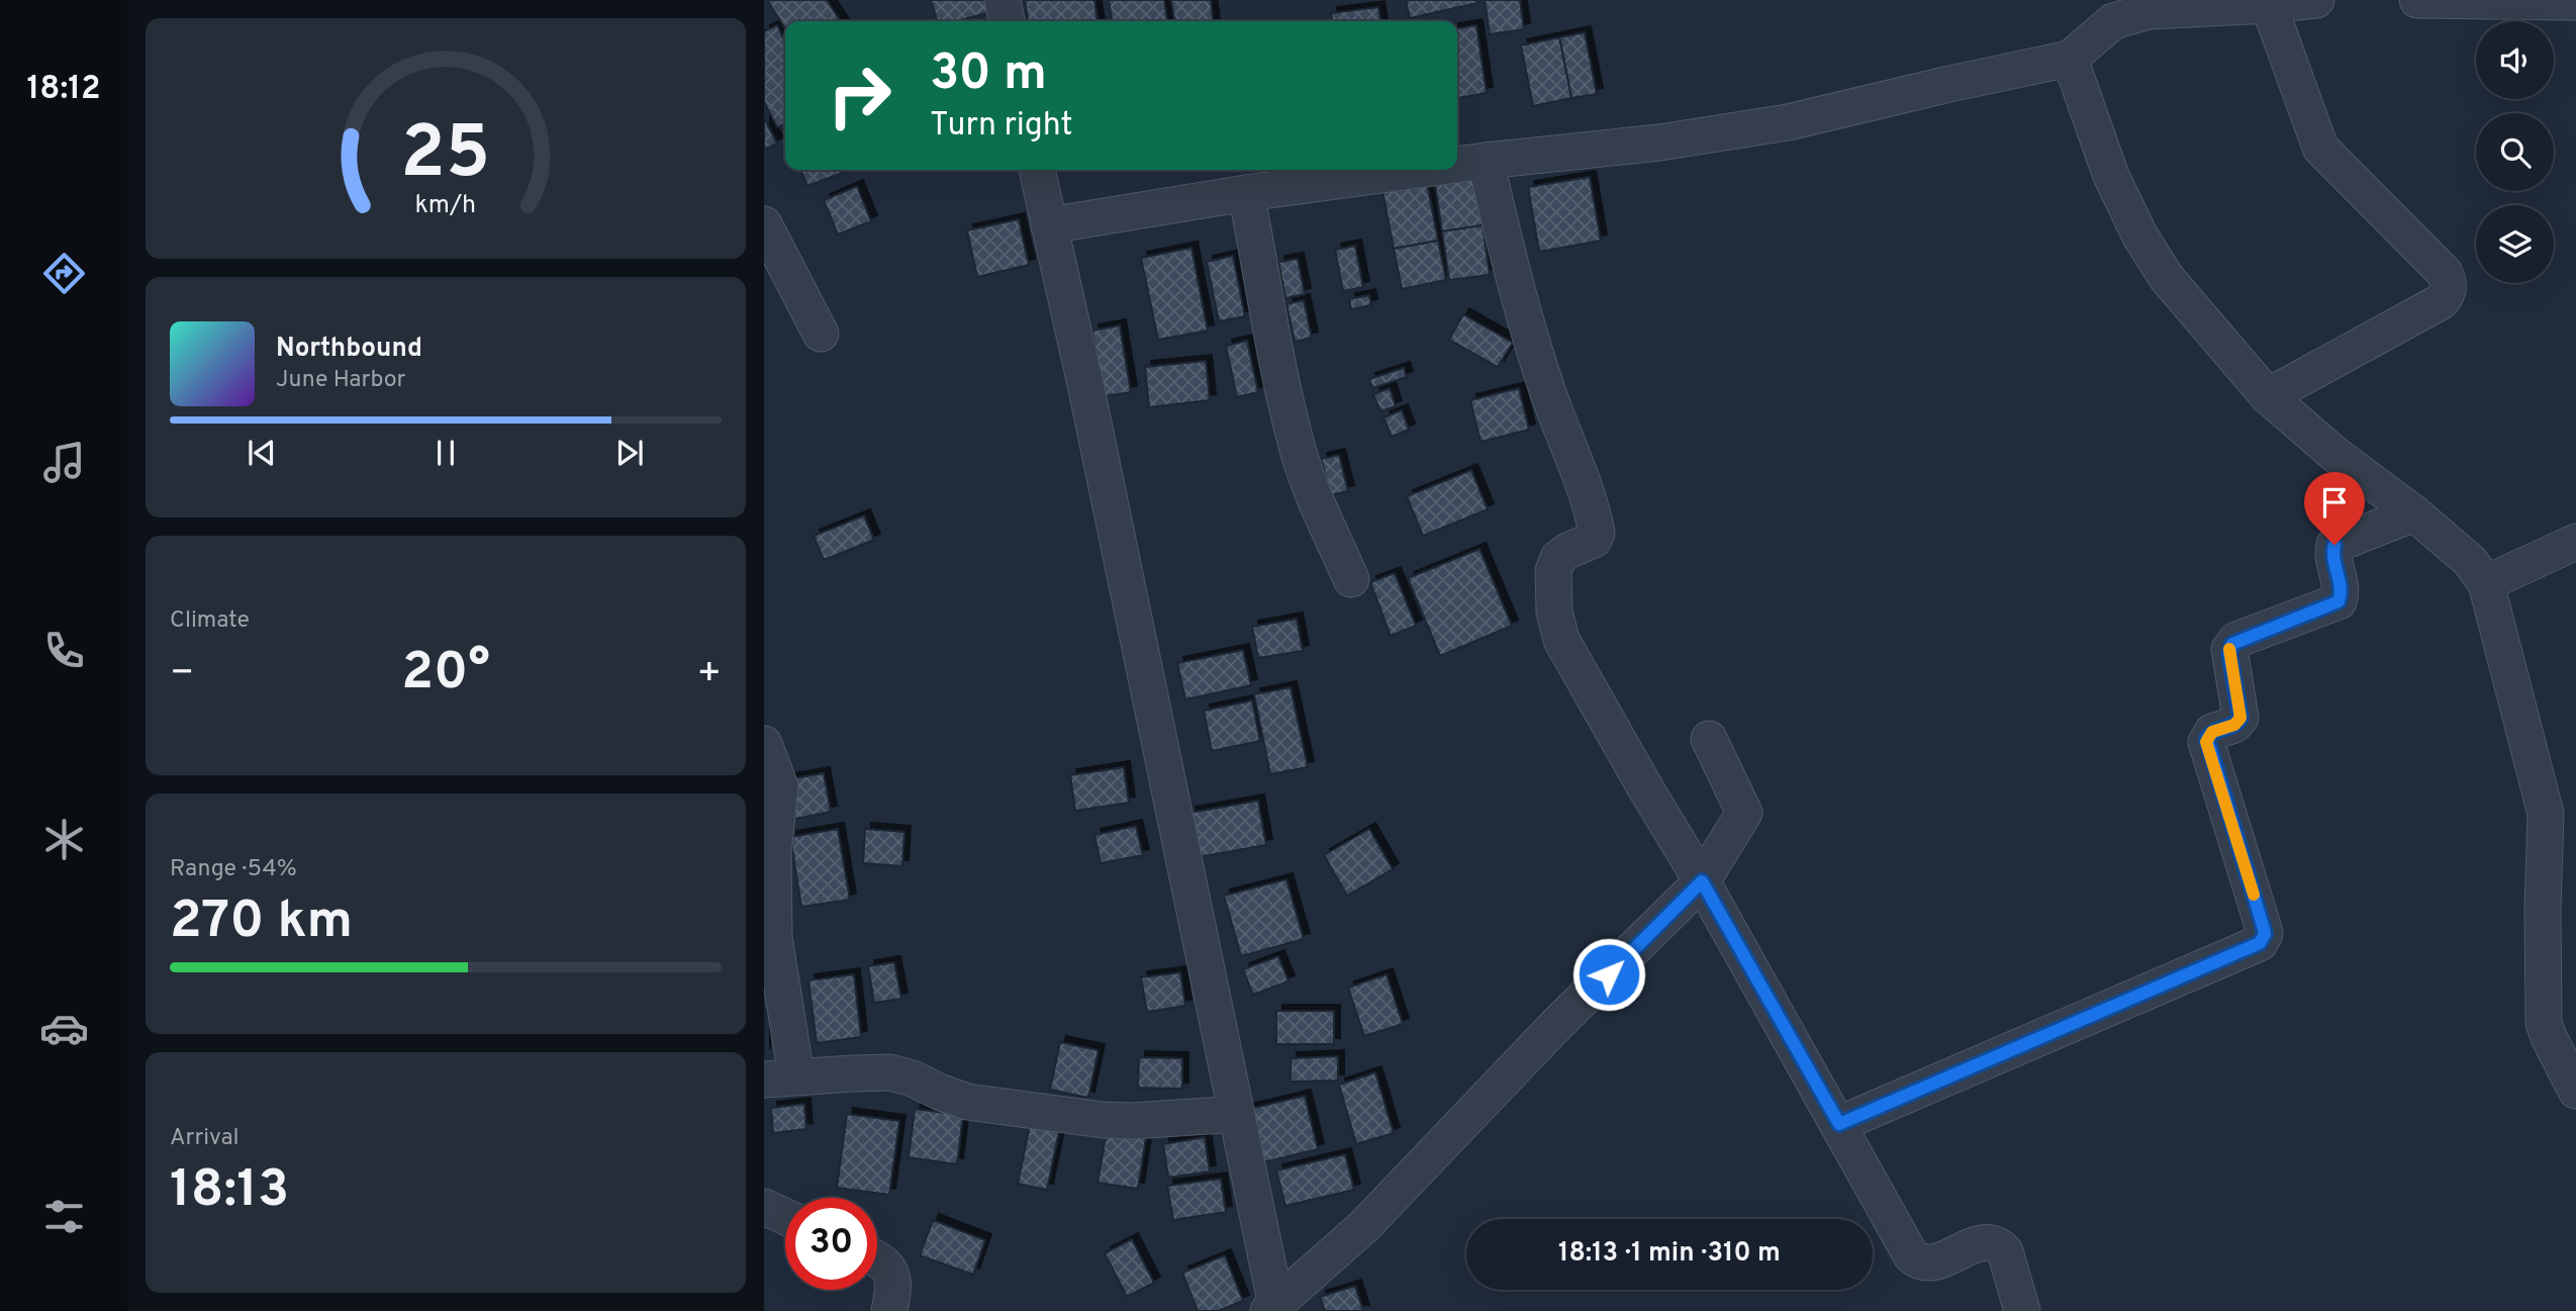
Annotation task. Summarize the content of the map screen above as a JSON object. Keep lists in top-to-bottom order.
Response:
{
  "page": {
    "tabs": "18:12",
    "turn": ["30 m", "Turn right"],
    "song": ["Northbound", "June Harbor"],
    "tile": [
      "Climate",
      ["Range · 54%", "270 km"],
      ["Arrival", "18:13"]
    ],
    "heat": ["−", "20°", "+"],
    "limit": "30",
    "trip": "18:13 · 1 min · 310 m",
    "gauge": ["25", "km/h"]
  }
}
